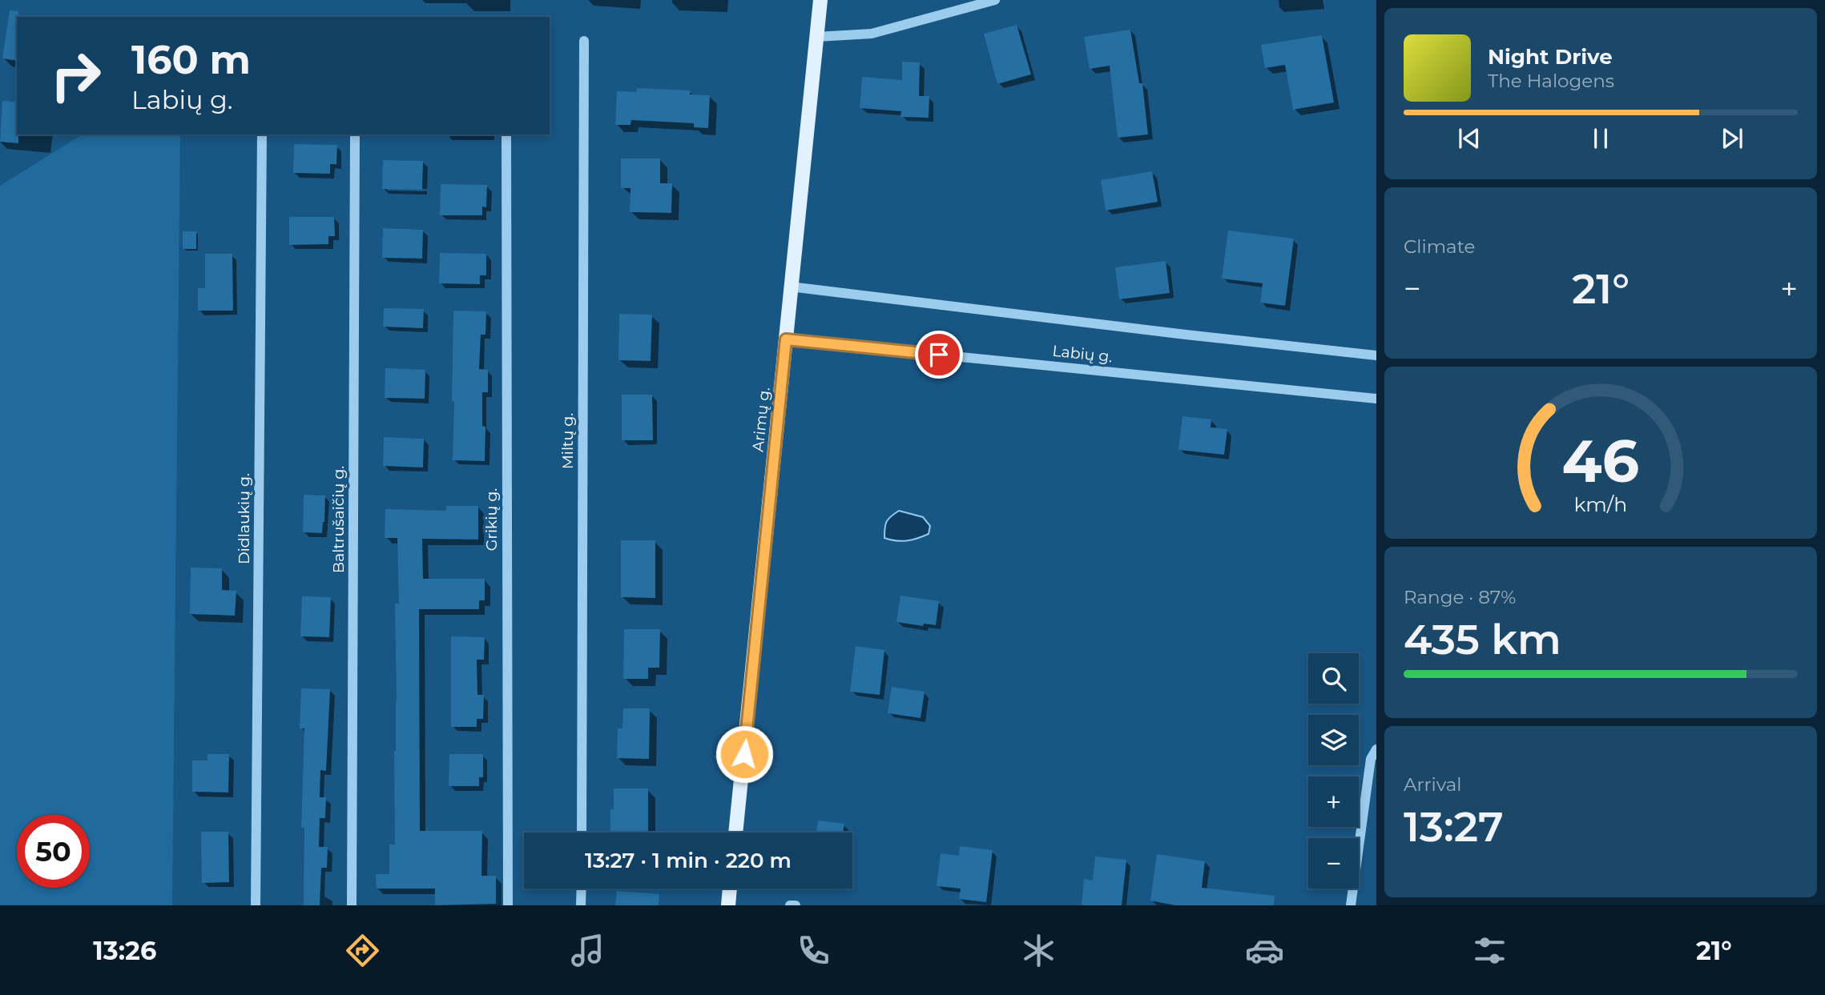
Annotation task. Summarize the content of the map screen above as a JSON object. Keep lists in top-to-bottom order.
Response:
{
  "streets": {
    "main road": ["Arimų g."],
    "street": [
      "Labių g.",
      "Miltų g.",
      "Didlaukių g.",
      "Baltrušaičių g.",
      "Grikių g."
    ]
  },
  "crossings": [
    ["Labių g.", "Arimų g."]
  ],
  "page": {
    "turn": ["160 m", "Labių g."],
    "song": ["Night Drive", "The Halogens"],
    "tile": [
      "Climate",
      ["Range · 87%", "435 km"],
      ["Arrival", "13:27"]
    ],
    "heat": ["−", "21°", "+"],
    "map_buttons": ["+", "−"],
    "limit": "50",
    "trip": "13:27 · 1 min · 220 m",
    "tabs": ["13:26", "21°"],
    "gauge": ["46", "km/h"]
  }
}
